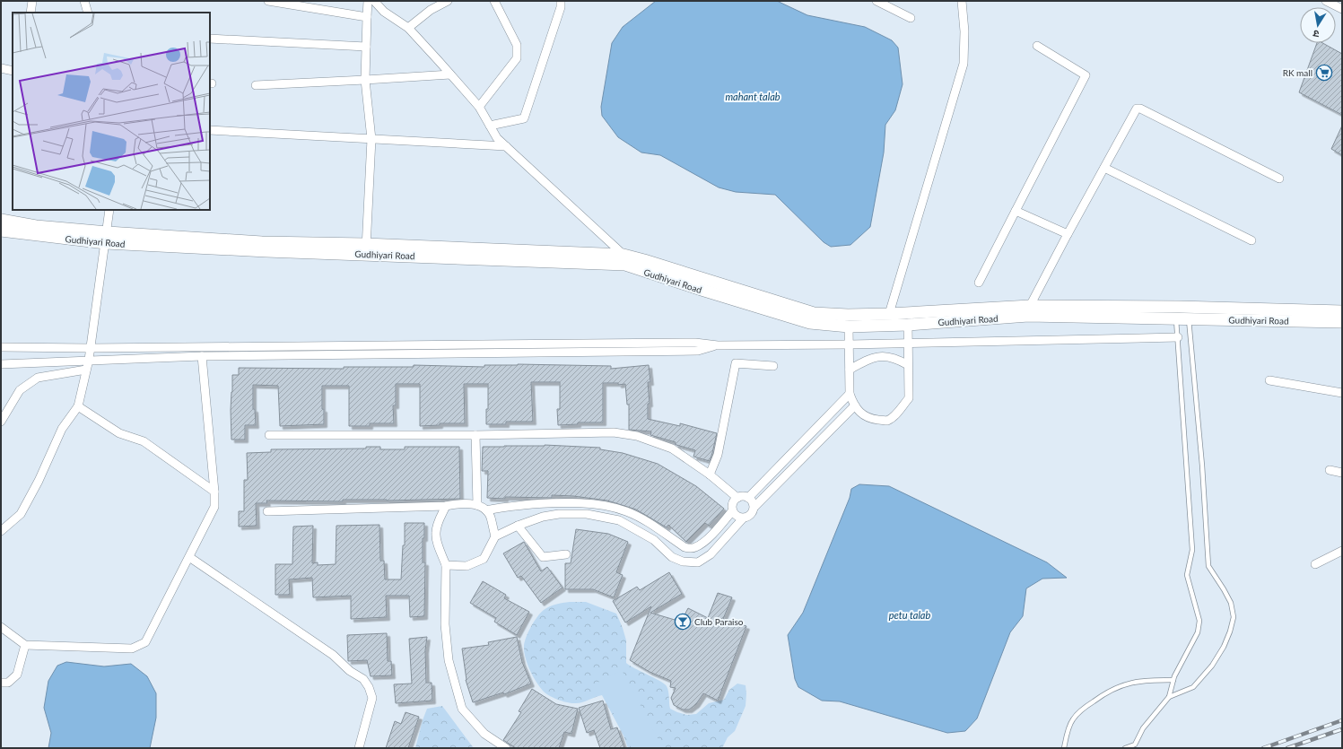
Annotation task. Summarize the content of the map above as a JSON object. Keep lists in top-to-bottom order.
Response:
{
  "streets": {
    "street": ["Gudhiyari Road"]
  },
  "water": ["mahant talab", "petu talab"],
  "places": {
    "supermarket": ["RK mall"],
    "bar": ["Club Paraiso"]
  },
  "north": "bottom"
}
